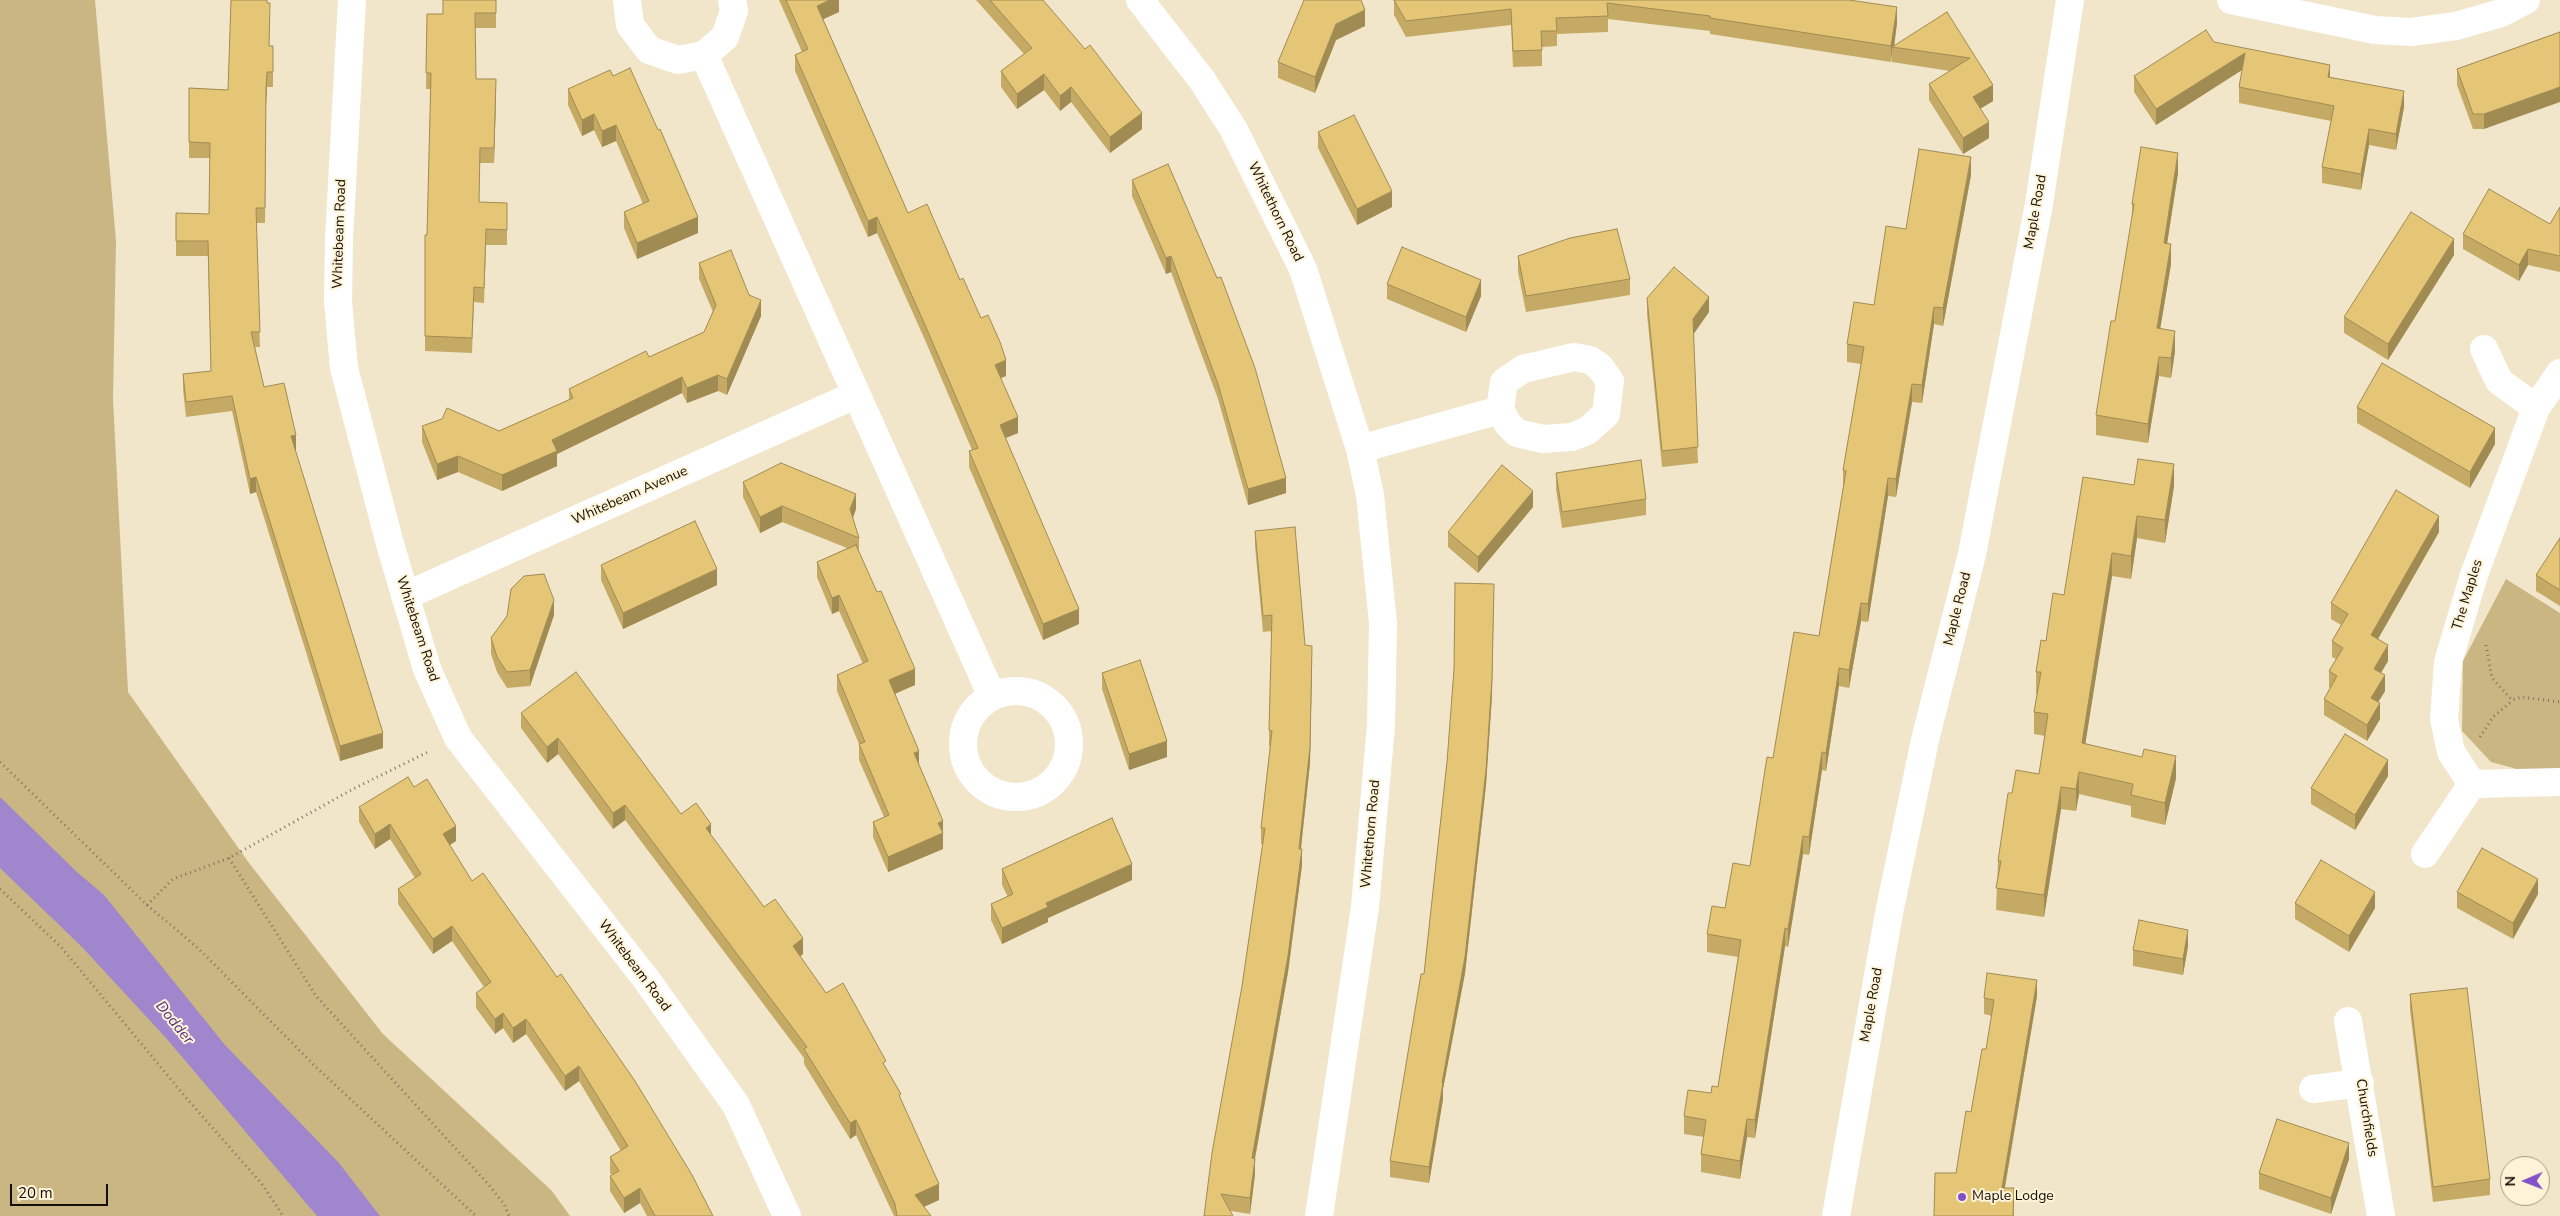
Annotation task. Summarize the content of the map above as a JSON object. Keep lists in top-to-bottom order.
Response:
{
  "streets": {
    "street": [
      "Whitethorn Road",
      "Maple Road",
      "Whitebeam Road",
      "Whitebeam Avenue",
      "The Maples",
      "Churchfields"
    ]
  },
  "crossings": [
    ["Whitebeam Road", "Whitebeam Avenue"]
  ],
  "water": ["Dodder"],
  "places": ["Maple Lodge"],
  "scale_bar": "20 m",
  "north": "left"
}
